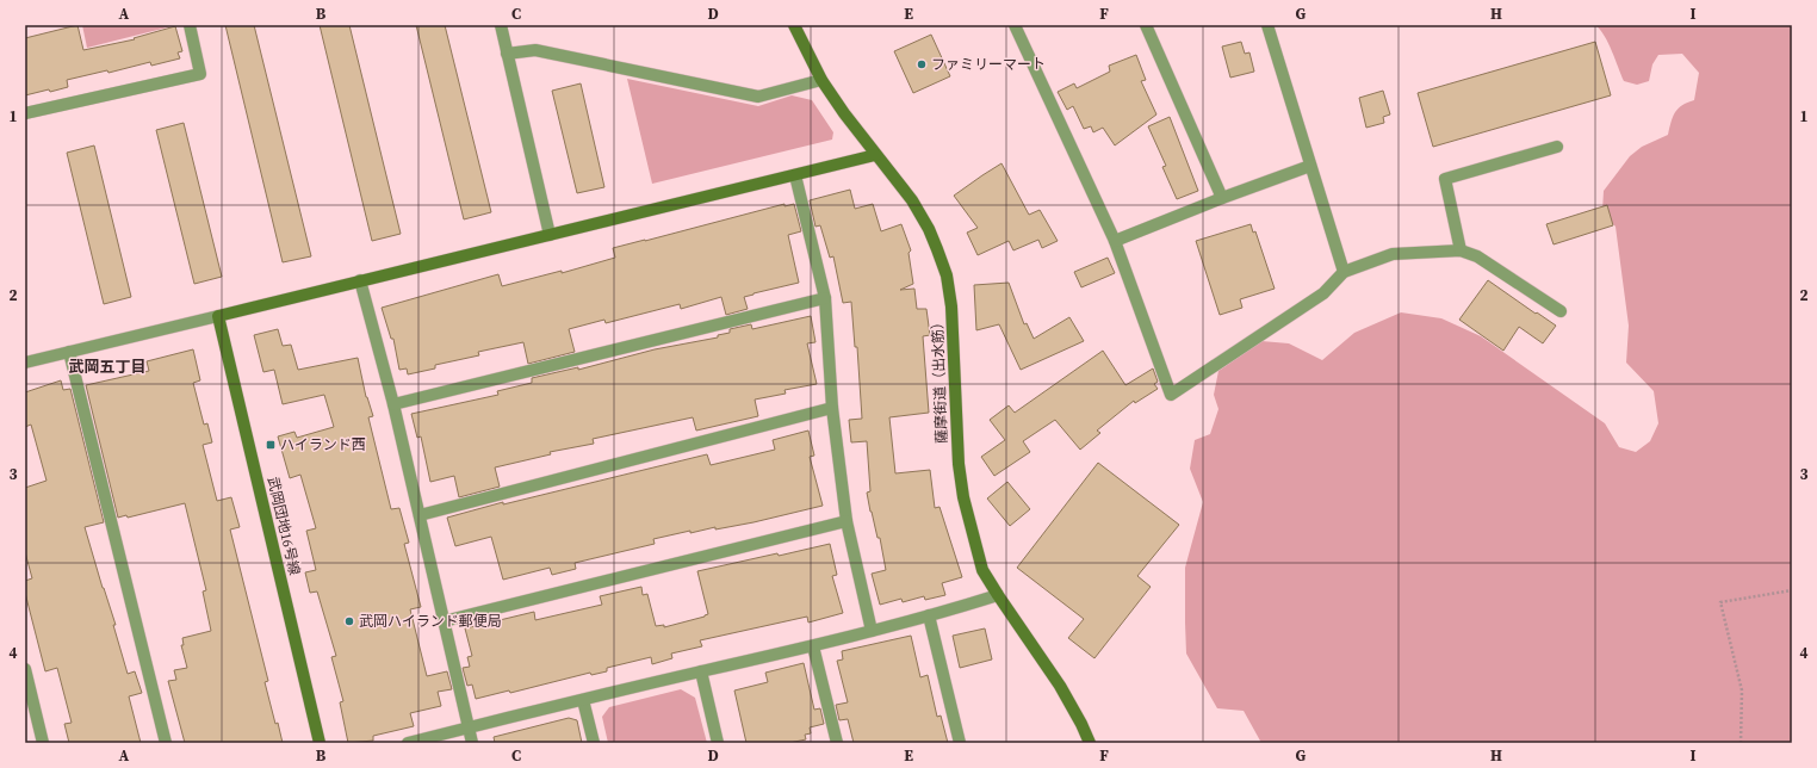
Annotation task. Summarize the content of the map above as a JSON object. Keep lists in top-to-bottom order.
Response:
{
  "streets": {
    "street": ["薩摩街道（出水筋）", "武岡団地16号線"]
  },
  "districts": ["武岡五丁目"],
  "places": {
    "other": ["ファミリーマート", "武岡ハイランド郵便局"],
    "transit": ["ハイランド西"]
  },
  "grid": {
    "columns": [
      "A",
      "B",
      "C",
      "D",
      "E",
      "F",
      "G",
      "H",
      "I"
    ],
    "rows": [
      "1",
      "2",
      "3",
      "4"
    ]
  }
}
